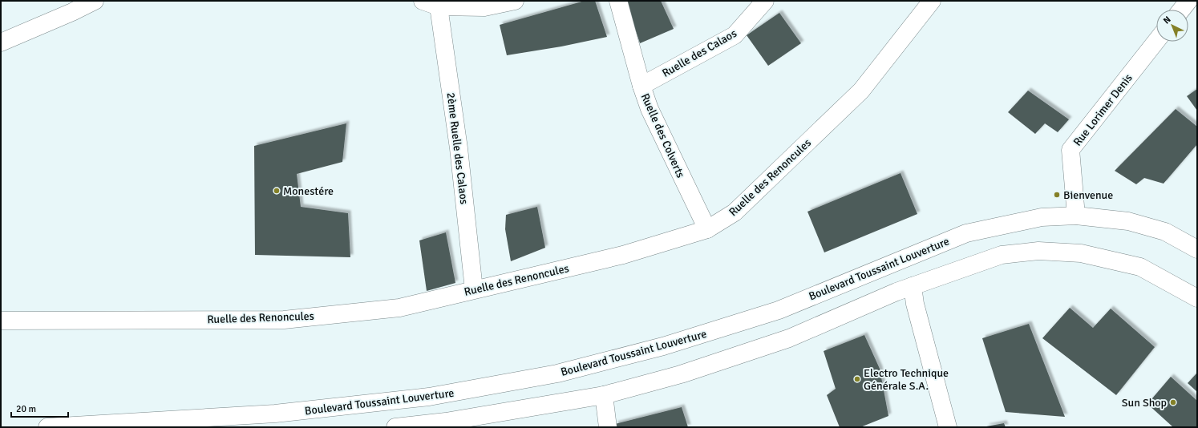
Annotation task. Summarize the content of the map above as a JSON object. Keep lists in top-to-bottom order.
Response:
{
  "streets": {
    "street": [
      "Ruelle des Calaos",
      "Rue Lorimer Denis",
      "Ruelle des Colverts",
      "2ème Ruelle des Calaos",
      "Ruelle des Renoncules",
      "Boulevard Toussaint Louverture"
    ]
  },
  "crossings": [
    ["Ruelle des Calaos", "Ruelle des Colverts"],
    ["Rue Lorimer Denis", "Boulevard Toussaint Louverture"],
    ["Ruelle des Colverts", "Ruelle des Renoncules"],
    ["2ème Ruelle des Calaos", "Ruelle des Renoncules"]
  ],
  "places": [
    "Monestére",
    "Bienvenue",
    "Electro Technique Générale S.A.",
    "Sun Shop"
  ],
  "scale_bar": "20 m",
  "north": "top left"
}
